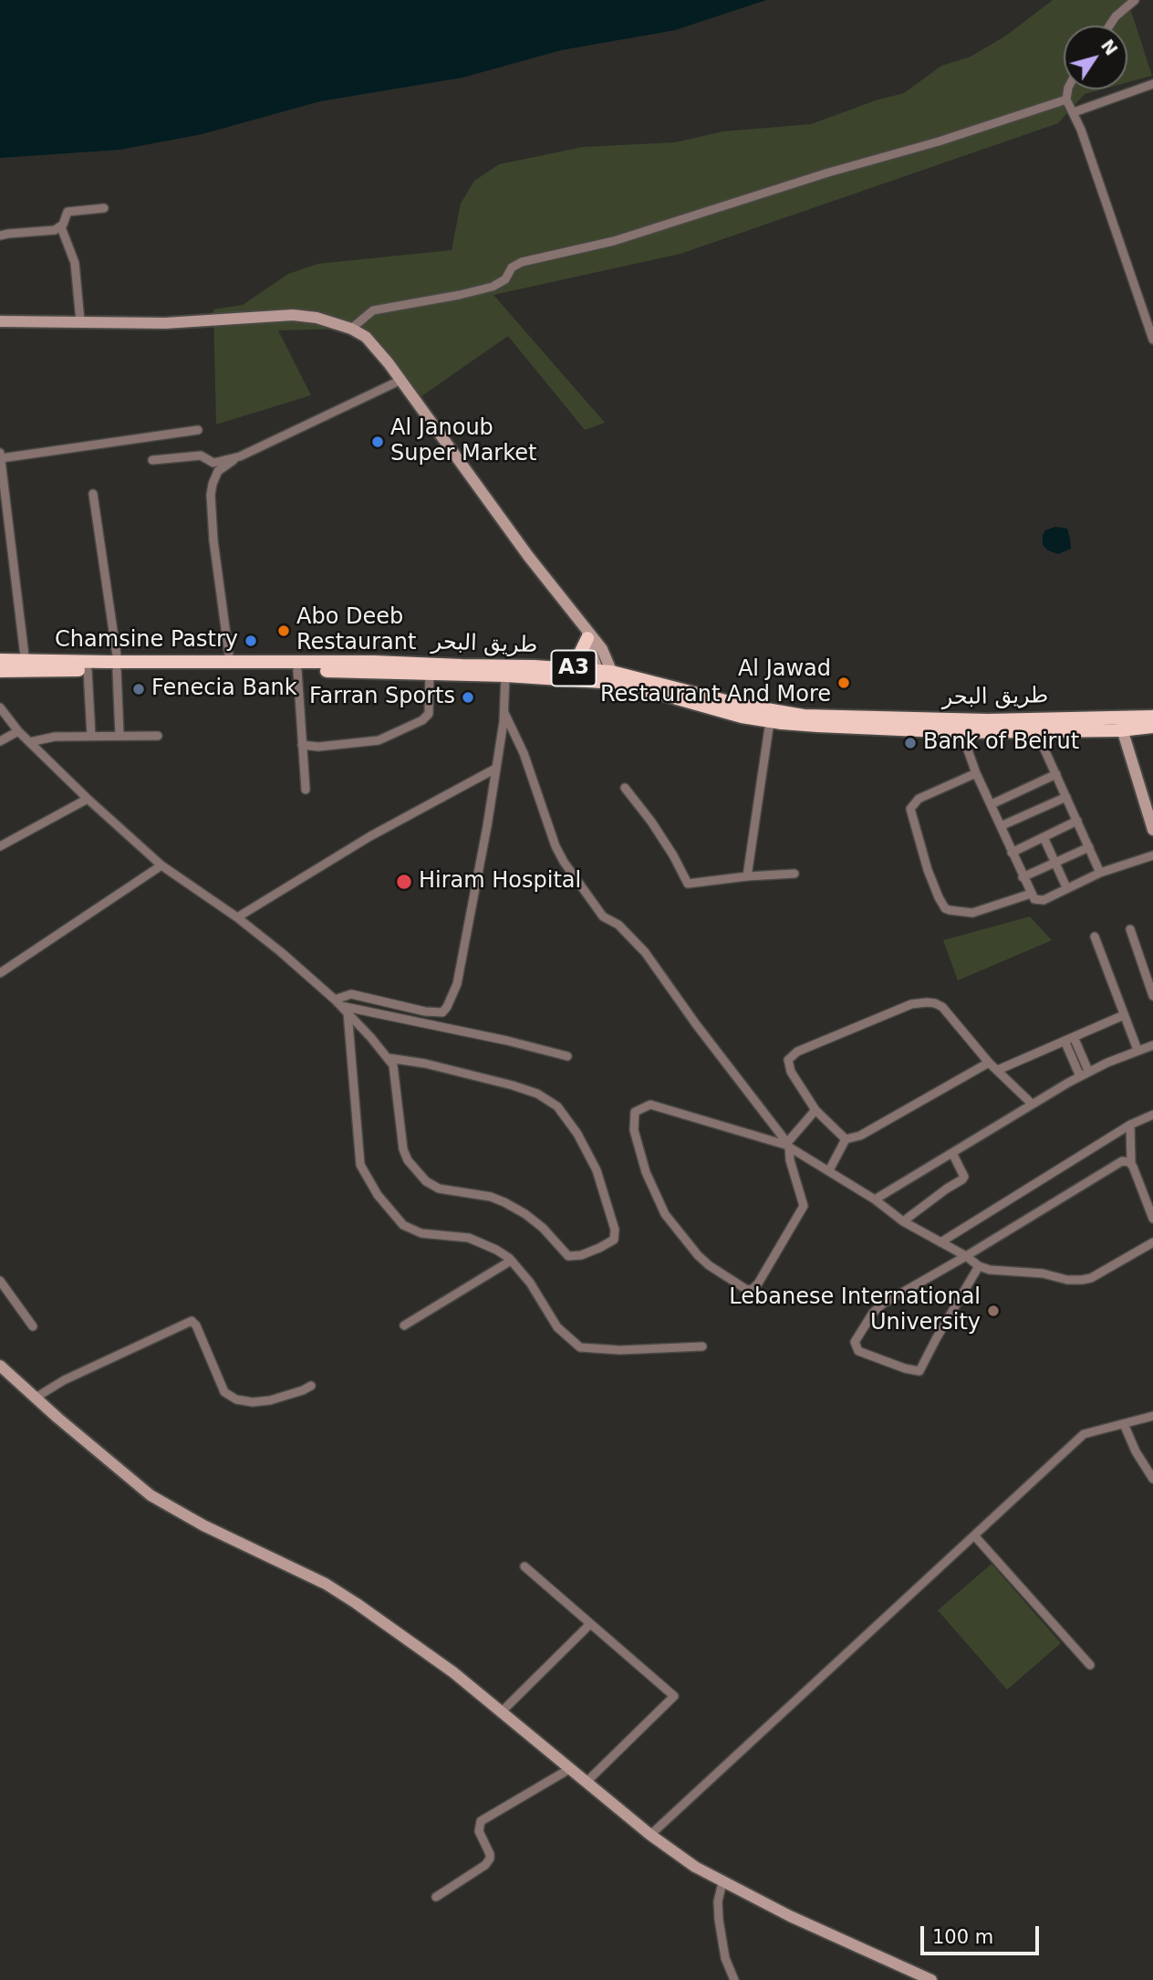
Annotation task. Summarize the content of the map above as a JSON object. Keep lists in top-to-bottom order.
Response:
{
  "streets": {
    "highway": ["طريق البحر", "A3"]
  },
  "places": [
    "Al Janoub Super Market",
    "Abo Deeb Restaurant",
    "Chamsine Pastry",
    "Al Jawad Restaurant And More",
    "Fenecia Bank",
    "Farran Sports",
    "Bank of Beirut",
    "Hiram Hospital",
    "Lebanese International University"
  ],
  "scale_bar": "100 m",
  "north": "top right"
}
